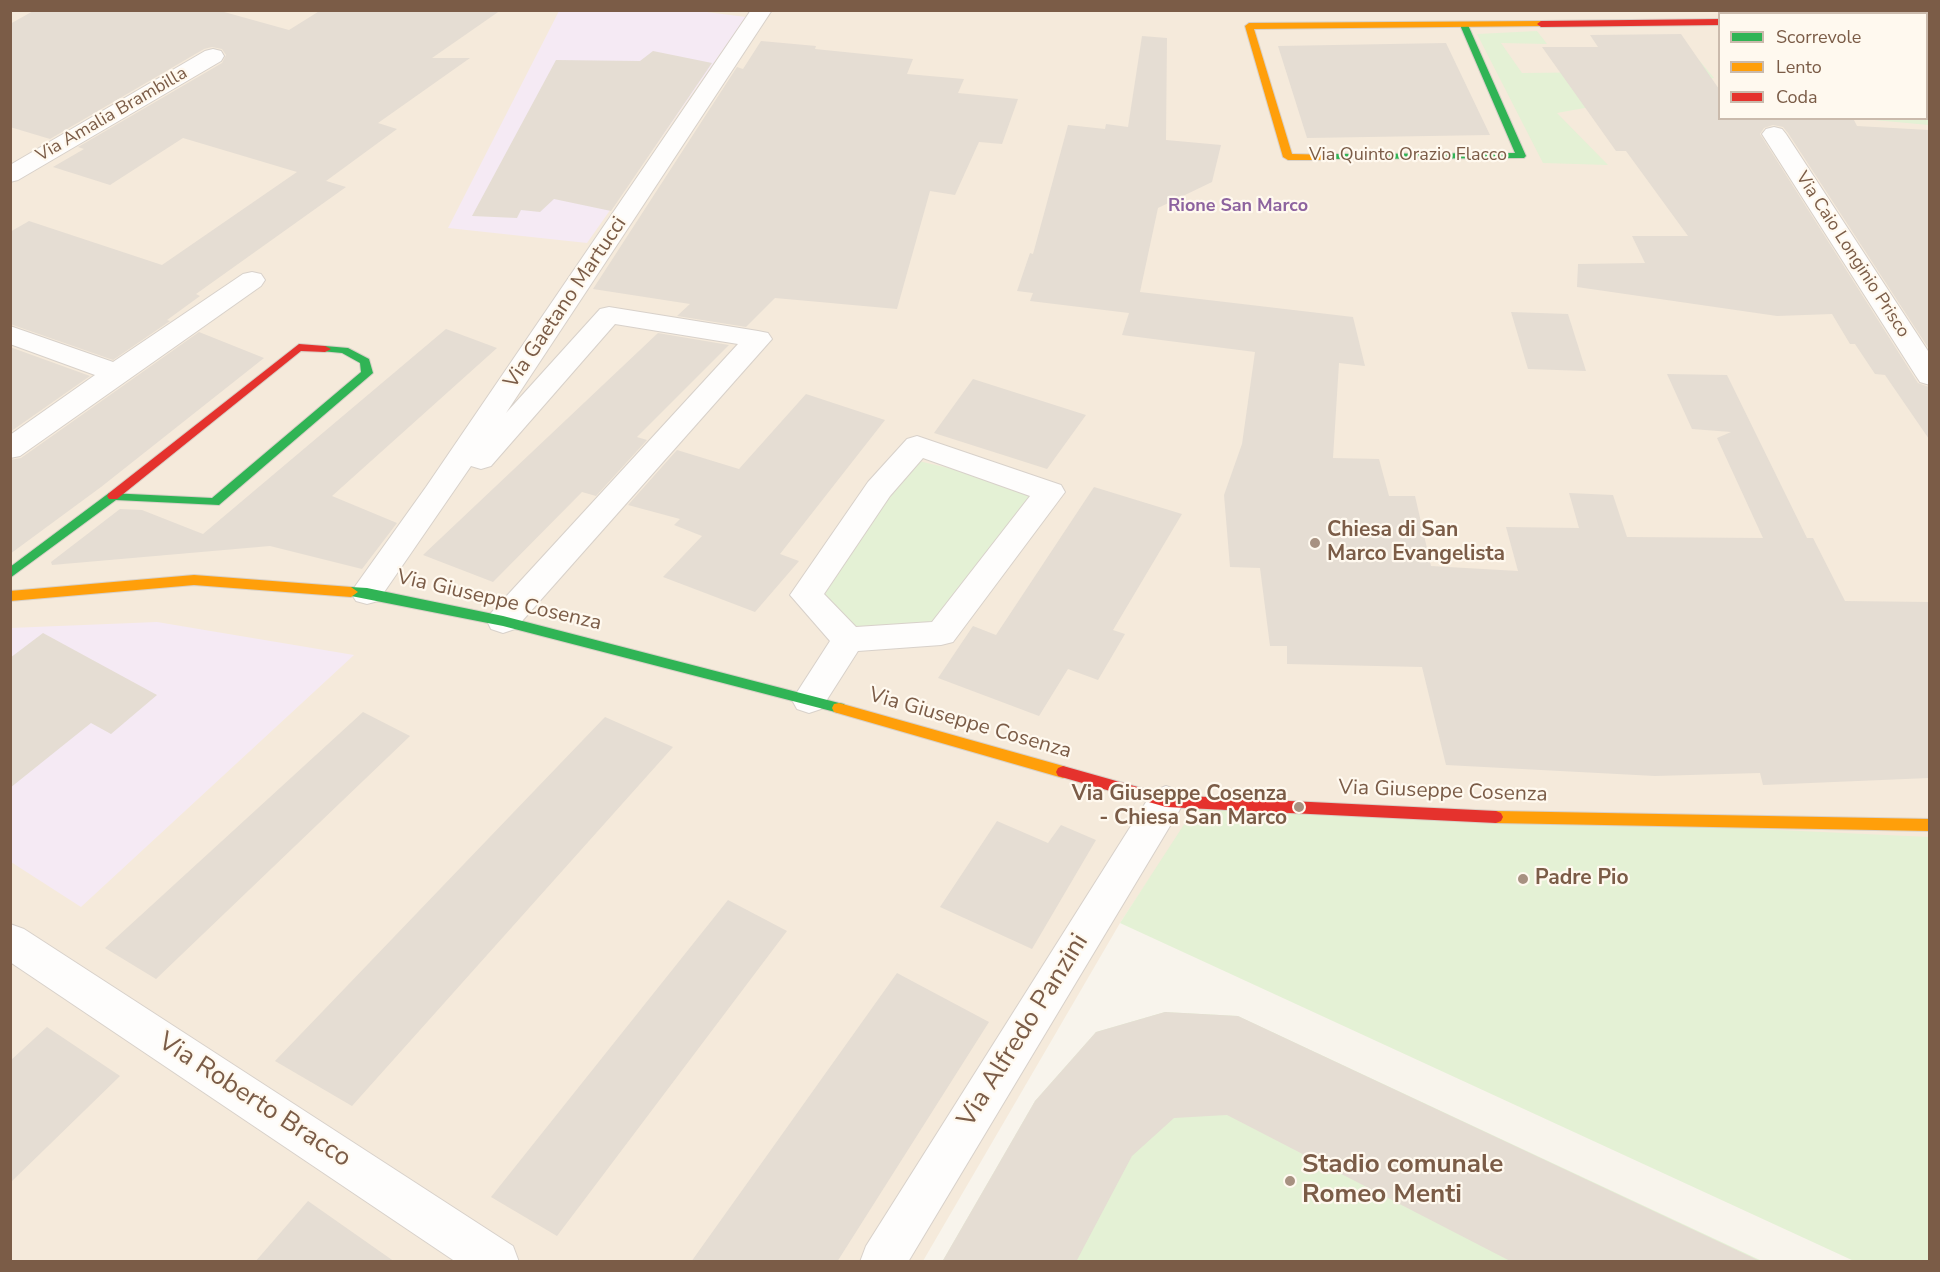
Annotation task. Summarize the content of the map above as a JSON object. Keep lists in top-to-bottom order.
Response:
{
  "streets": {
    "street": [
      "Via Amalia Brambilla",
      "Via Quinto Orazio Flacco",
      "Via Caio Longinio Prisco",
      "Via Gaetano Martucci",
      "Via Giuseppe Cosenza",
      "Via Alfredo Panzini",
      "Via Roberto Bracco"
    ]
  },
  "crossings": [
    ["Via Gaetano Martucci", "Via Giuseppe Cosenza"],
    ["Via Giuseppe Cosenza", "Via Alfredo Panzini"]
  ],
  "districts": ["Rione San Marco"],
  "places": [
    "Chiesa di San Marco Evangelista",
    "Via Giuseppe Cosenza - Chiesa San Marco",
    "Padre Pio",
    "Stadio comunale Romeo Menti"
  ],
  "legend": ["Scorrevole", "Lento", "Coda"]
}
